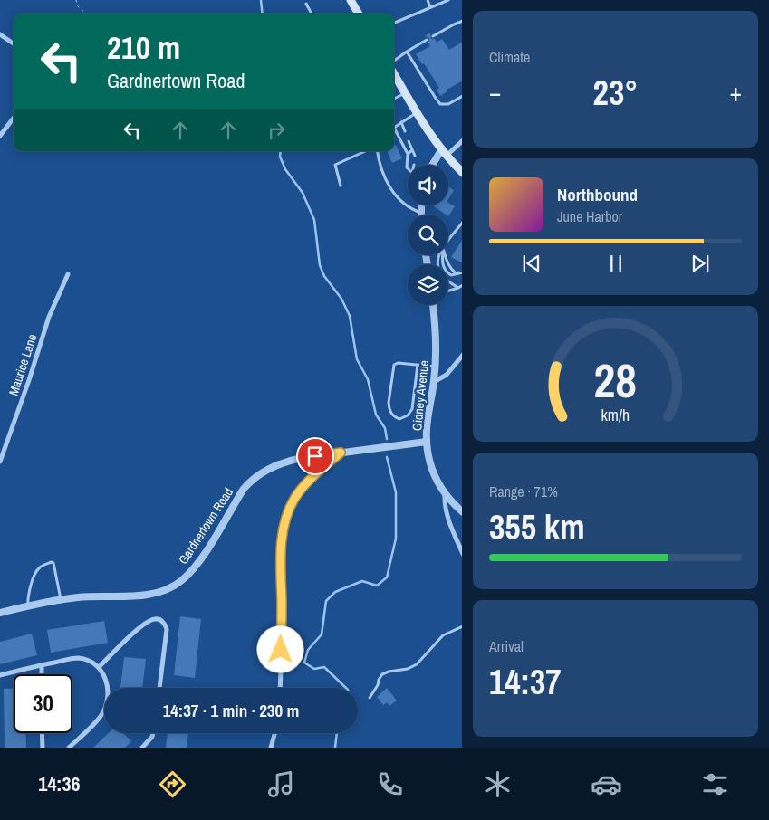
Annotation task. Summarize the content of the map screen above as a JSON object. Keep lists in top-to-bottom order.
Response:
{
  "streets": {
    "street": ["Maurice Lane", "Gidney Avenue", "Gardnertown Road"]
  },
  "crossings": [
    ["Gidney Avenue", "Gardnertown Road"]
  ],
  "page": {
    "tile": [
      "Climate",
      ["Range · 71%", "355 km"],
      ["Arrival", "14:37"]
    ],
    "turn": ["210 m", "Gardnertown Road"],
    "heat": ["−", "23°", "+"],
    "song": ["Northbound", "June Harbor"],
    "limit": "30",
    "trip": "14:37 · 1 min · 230 m",
    "tabs": "14:36",
    "gauge": ["28", "km/h"]
  }
}
